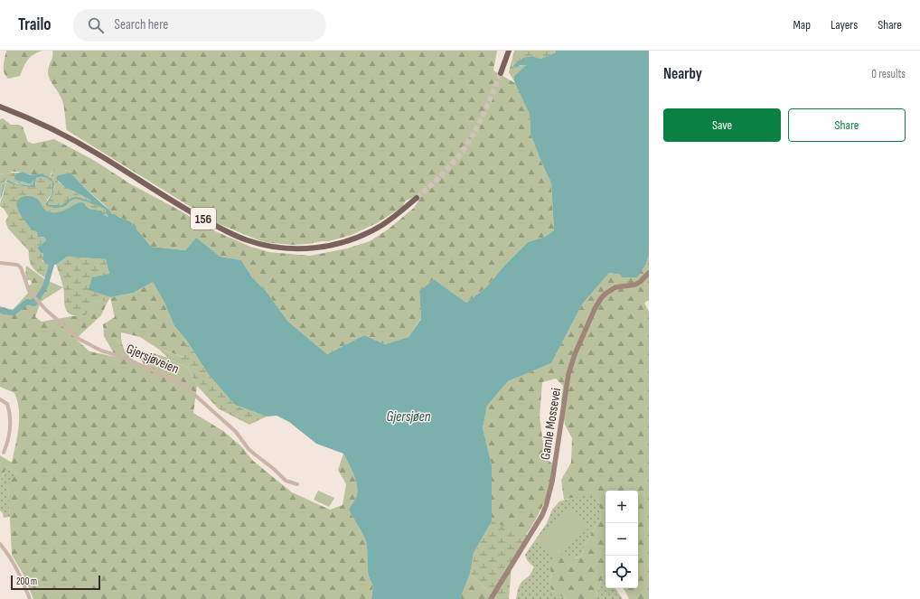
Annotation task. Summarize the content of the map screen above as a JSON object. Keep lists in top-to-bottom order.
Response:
{
  "streets": {
    "main road": ["156", "Gamle Mossevei"],
    "street": ["Gjersjøveien"]
  },
  "water": ["Gjersjøen"],
  "scale_bar": "200 m",
  "page": {
    "header": "Trailo",
    "search": "Search here",
    "nav": ["Map", "Layers", "Share"],
    "heading": ["Nearby", "0 results"],
    "buttons": ["Save", "Share"],
    "map_buttons": ["+", "−"],
    "scale": "200 m"
  }
}
